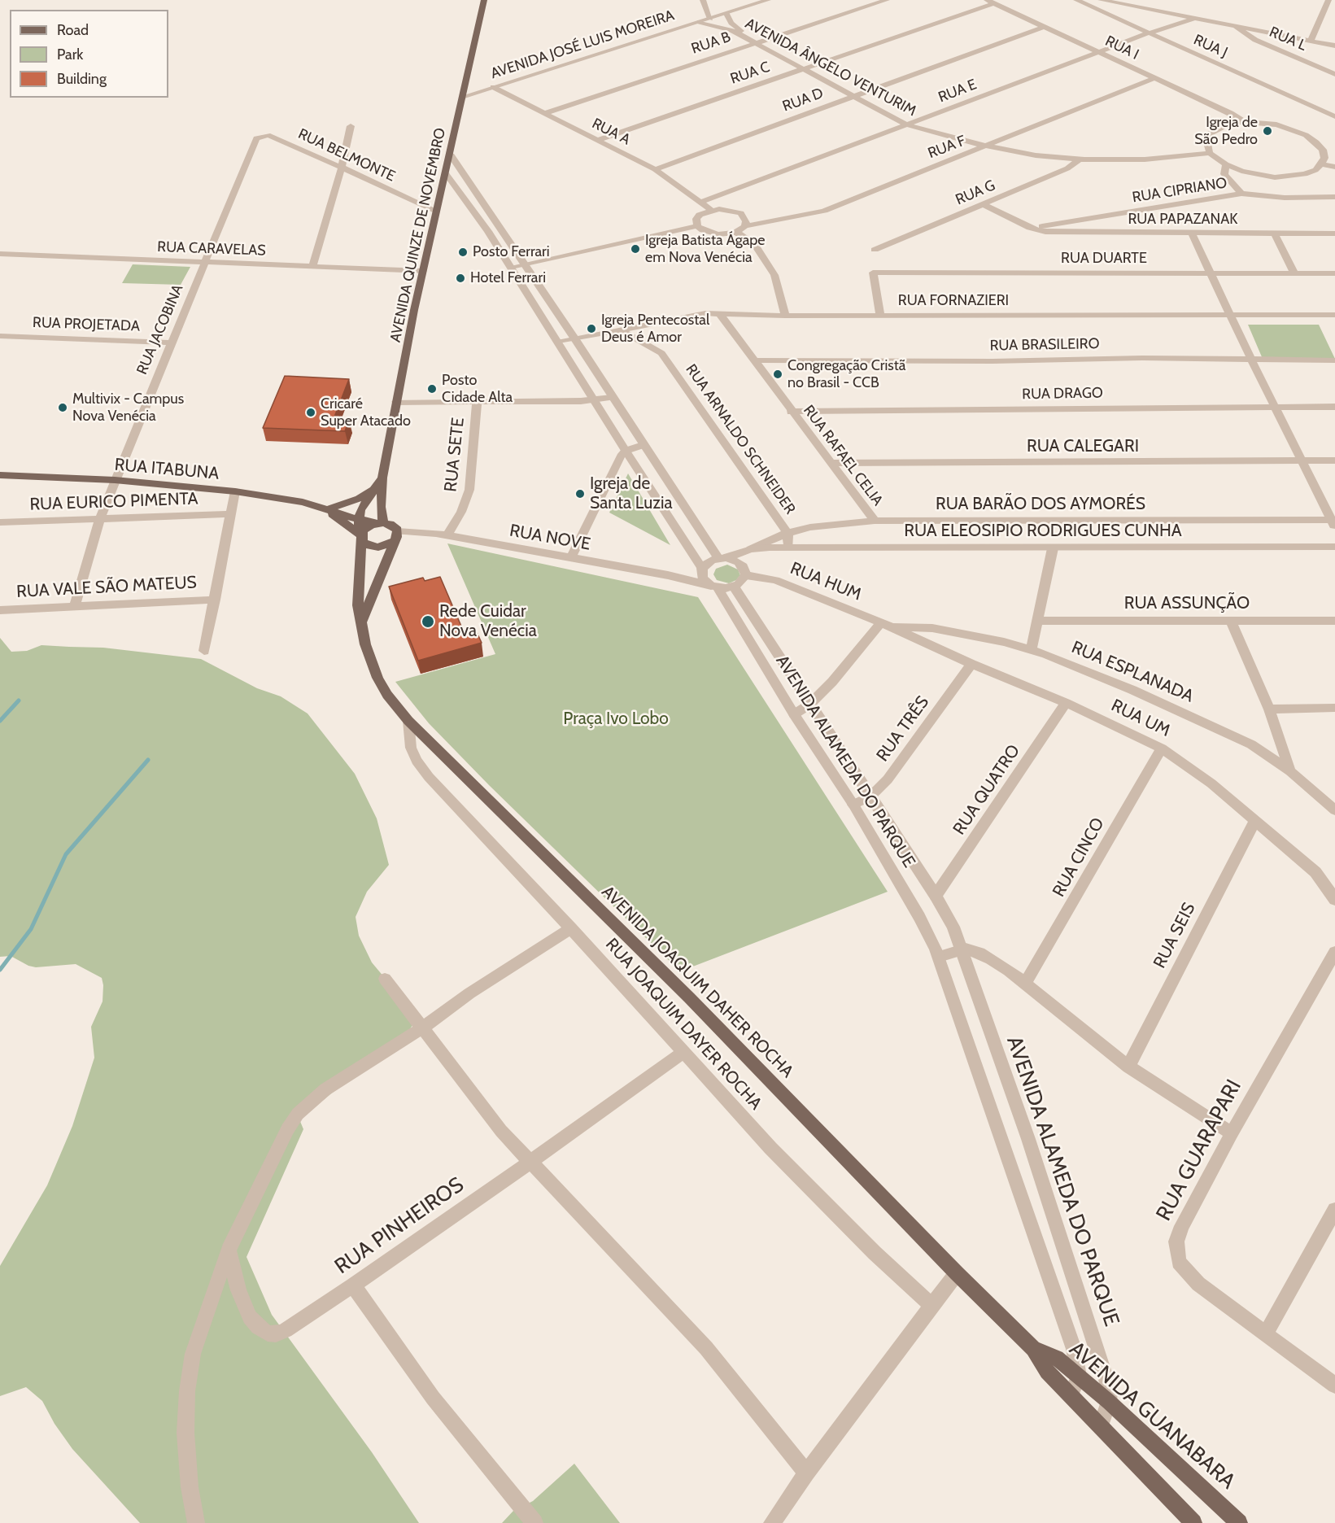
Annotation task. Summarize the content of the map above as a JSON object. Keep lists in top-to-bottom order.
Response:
{
  "streets": {
    "main road": [
      "AVENIDA QUINZE DE NOVEMBRO",
      "RUA ITABUNA",
      "AVENIDA JOAQUIM DAHER ROCHA",
      "AVENIDA GUANABARA"
    ],
    "street": [
      "RUA L",
      "RUA B",
      "AVENIDA JOSÉ LUIS MOREIRA",
      "RUA J",
      "RUA I",
      "AVENIDA ÂNGELO VENTURIM",
      "RUA C",
      "RUA E",
      "RUA D",
      "RUA A",
      "RUA F",
      "RUA BELMONTE",
      "RUA CIPRIANO",
      "RUA G",
      "RUA PAPAZANAK",
      "RUA CARAVELAS",
      "RUA DUARTE",
      "RUA FORNAZIERI",
      "RUA PROJETADA",
      "RUA JACOBINA",
      "RUA BRASILEIRO",
      "RUA DRAGO",
      "RUA ARNALDO SCHNEIDER",
      "RUA CALEGARI",
      "RUA SETE",
      "RUA RAFAEL CELIA",
      "RUA EURICO PIMENTA",
      "RUA BARÃO DOS AYMORÉS",
      "RUA ELEOSIPIO RODRIGUES CUNHA",
      "RUA NOVE",
      "RUA HUM",
      "RUA VALE SÃO MATEUS",
      "RUA ASSUNÇÃO",
      "RUA ESPLANADA",
      "RUA UM",
      "RUA TRÊS",
      "AVENIDA ALAMEDA DO PARQUE",
      "RUA QUATRO",
      "RUA CINCO",
      "RUA SEIS",
      "RUA JOAQUIM DAYER ROCHA",
      "RUA GUARAPARI",
      "RUA PINHEIROS"
    ]
  },
  "crossings": [
    ["RUA B", "AVENIDA ÂNGELO VENTURIM"],
    ["RUA B", "RUA A"],
    ["AVENIDA JOSÉ LUIS MOREIRA", "AVENIDA ÂNGELO VENTURIM"],
    ["AVENIDA JOSÉ LUIS MOREIRA", "RUA A"],
    ["AVENIDA JOSÉ LUIS MOREIRA", "AVENIDA QUINZE DE NOVEMBRO"],
    ["RUA J", "RUA E"],
    ["RUA I", "RUA C"],
    ["RUA I", "RUA E"],
    ["RUA I", "RUA D"],
    ["RUA I", "RUA F"],
    ["AVENIDA ÂNGELO VENTURIM", "RUA C"],
    ["AVENIDA ÂNGELO VENTURIM", "RUA E"],
    ["AVENIDA ÂNGELO VENTURIM", "RUA D"],
    ["AVENIDA ÂNGELO VENTURIM", "RUA F"],
    ["AVENIDA ÂNGELO VENTURIM", "RUA G"],
    ["RUA C", "RUA A"],
    ["RUA E", "RUA A"],
    ["RUA D", "RUA A"],
    ["RUA BELMONTE", "AVENIDA QUINZE DE NOVEMBRO"],
    ["RUA BELMONTE", "RUA JACOBINA"],
    ["RUA CIPRIANO", "RUA PAPAZANAK"],
    ["RUA G", "RUA PAPAZANAK"],
    ["AVENIDA QUINZE DE NOVEMBRO", "RUA CARAVELAS"],
    ["AVENIDA QUINZE DE NOVEMBRO", "RUA ITABUNA"],
    ["AVENIDA QUINZE DE NOVEMBRO", "AVENIDA ALAMEDA DO PARQUE"],
    ["RUA CARAVELAS", "RUA JACOBINA"],
    ["RUA DUARTE", "RUA FORNAZIERI"],
    ["RUA FORNAZIERI", "RUA ARNALDO SCHNEIDER"],
    ["RUA FORNAZIERI", "RUA RAFAEL CELIA"],
    ["RUA FORNAZIERI", "AVENIDA ALAMEDA DO PARQUE"],
    ["RUA PROJETADA", "RUA JACOBINA"],
    ["RUA JACOBINA", "RUA ITABUNA"],
    ["RUA JACOBINA", "RUA EURICO PIMENTA"],
    ["RUA JACOBINA", "RUA VALE SÃO MATEUS"],
    ["RUA BRASILEIRO", "RUA RAFAEL CELIA"],
    ["RUA DRAGO", "RUA RAFAEL CELIA"],
    ["RUA ARNALDO SCHNEIDER", "RUA BARÃO DOS AYMORÉS"],
    ["RUA CALEGARI", "RUA RAFAEL CELIA"],
    ["RUA SETE", "RUA NOVE"],
    ["RUA RAFAEL CELIA", "RUA BARÃO DOS AYMORÉS"],
    ["RUA BARÃO DOS AYMORÉS", "RUA ELEOSIPIO RODRIGUES CUNHA"],
    ["RUA HUM", "RUA ESPLANADA"],
    ["RUA HUM", "RUA UM"],
    ["RUA HUM", "AVENIDA ALAMEDA DO PARQUE"],
    ["RUA ESPLANADA", "RUA UM"],
    ["RUA UM", "RUA TRÊS"],
    ["RUA UM", "RUA QUATRO"],
    ["RUA UM", "RUA CINCO"],
    ["RUA UM", "RUA SEIS"],
    ["RUA TRÊS", "AVENIDA ALAMEDA DO PARQUE"],
    ["AVENIDA ALAMEDA DO PARQUE", "RUA QUATRO"],
    ["AVENIDA ALAMEDA DO PARQUE", "AVENIDA GUANABARA"],
    ["AVENIDA JOAQUIM DAHER ROCHA", "RUA JOAQUIM DAYER ROCHA"],
    ["AVENIDA JOAQUIM DAHER ROCHA", "AVENIDA GUANABARA"],
    ["RUA JOAQUIM DAYER ROCHA", "RUA PINHEIROS"]
  ],
  "parks": ["Praça Ivo Lobo"],
  "places": [
    "Igreja de São Pedro",
    "Igreja Batista Ágape em Nova Venécia",
    "Posto Ferrari",
    "Hotel Ferrari",
    "Igreja Pentecostal Deus é Amor",
    "Congregação Cristã no Brasil - CCB",
    "Posto Cidade Alta",
    "Multivix - Campus Nova Venécia",
    "Cricaré Super Atacado",
    "Igreja de Santa Luzia",
    "Rede Cuidar Nova Venécia"
  ],
  "legend": ["Road", "Park", "Building"]
}
